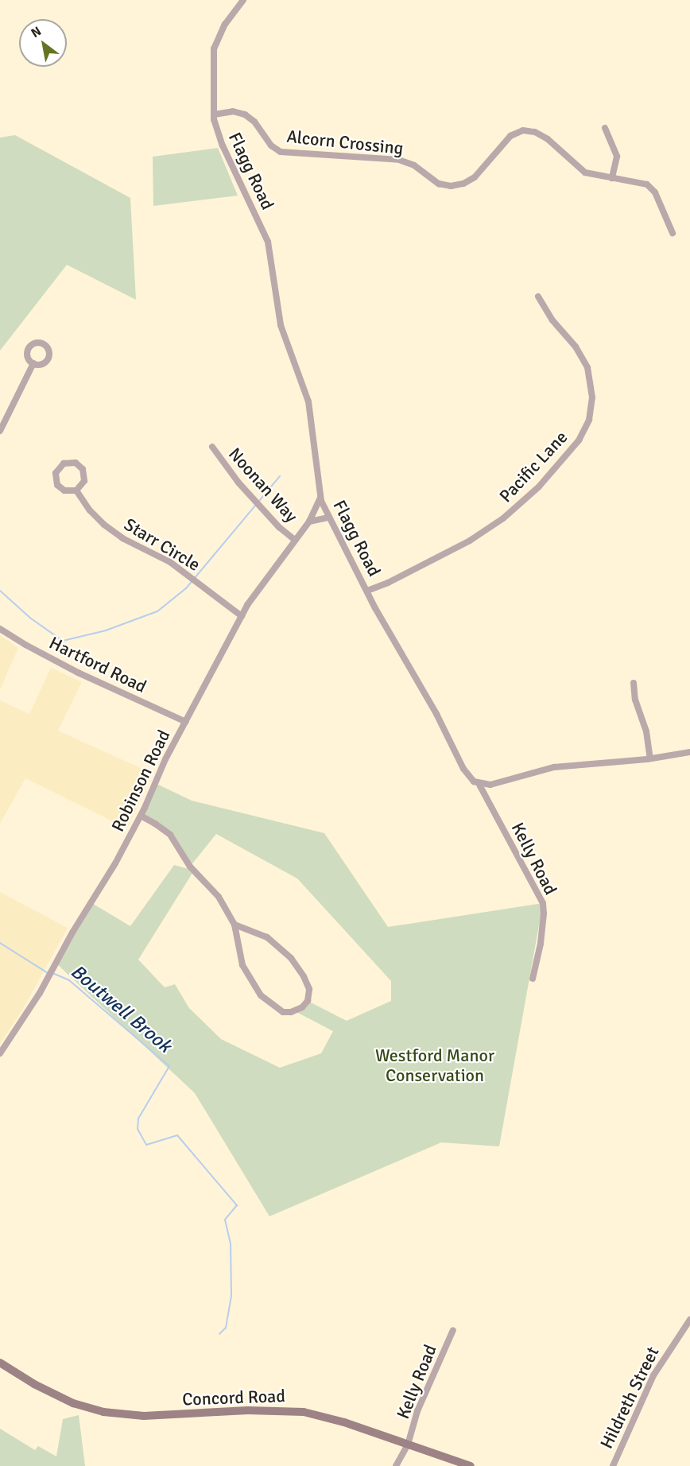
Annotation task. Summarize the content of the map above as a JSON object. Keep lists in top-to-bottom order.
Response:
{
  "streets": {
    "main road": ["Concord Road"],
    "street": [
      "Alcorn Crossing",
      "Flagg Road",
      "Pacific Lane",
      "Noonan Way",
      "Starr Circle",
      "Hartford Road",
      "Robinson Road",
      "Kelly Road",
      "Hildreth Street"
    ]
  },
  "crossings": [
    ["Alcorn Crossing", "Flagg Road"],
    ["Flagg Road", "Pacific Lane"],
    ["Flagg Road", "Robinson Road"],
    ["Flagg Road", "Kelly Road"],
    ["Noonan Way", "Robinson Road"],
    ["Starr Circle", "Robinson Road"],
    ["Hartford Road", "Robinson Road"],
    ["Kelly Road", "Concord Road"]
  ],
  "water": ["Boutwell Brook"],
  "parks": ["Westford Manor Conservation"],
  "north": "top left"
}
